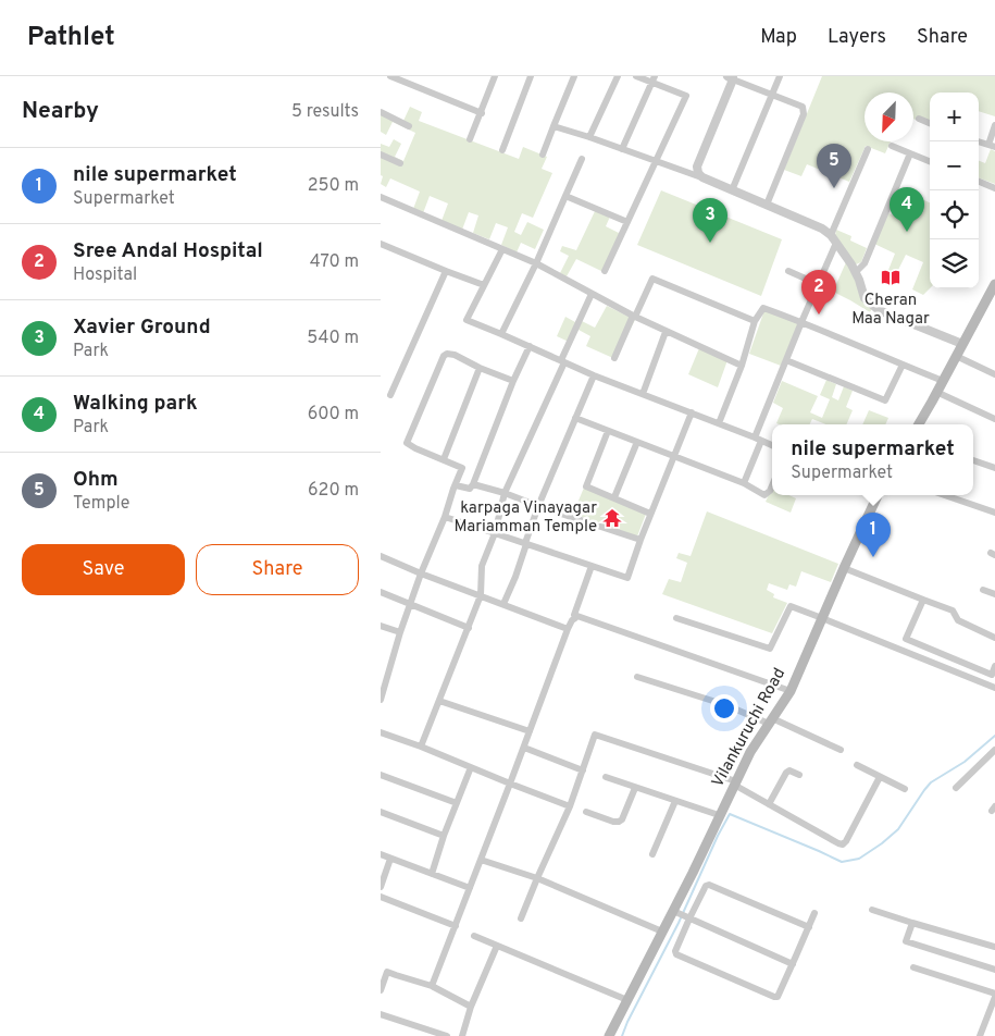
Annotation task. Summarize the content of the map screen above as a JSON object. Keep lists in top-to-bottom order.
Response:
{
  "streets": {
    "main road": ["Vilankuruchi Road"]
  },
  "places": {
    "library": ["Cheran Maa Nagar"],
    "temple": ["karpaga Vinayagar Mariamman Temple"]
  },
  "north": "bottom left",
  "page": {
    "header": "Pathlet",
    "nav": ["Map", "Layers", "Share"],
    "heading": ["Nearby", "5 results"],
    "map_buttons": ["+", "−"],
    "pins": [
      "5",
      "4",
      "3",
      "2",
      "1"
    ],
    "list": [
      {
        "mark": "1",
        "name": "nile supermarket",
        "note": "Supermarket",
        "value": "250 m"
      },
      {
        "mark": "2",
        "name": "Sree Andal Hospital",
        "note": "Hospital",
        "value": "470 m"
      },
      {
        "mark": "3",
        "name": "Xavier Ground",
        "note": "Park",
        "value": "540 m"
      },
      {
        "mark": "4",
        "name": "Walking park",
        "note": "Park",
        "value": "600 m"
      },
      {
        "mark": "5",
        "name": "Ohm",
        "note": "Temple",
        "value": "620 m"
      }
    ],
    "popup": ["nile supermarket", "Supermarket"],
    "buttons": ["Save", "Share"]
  }
}
